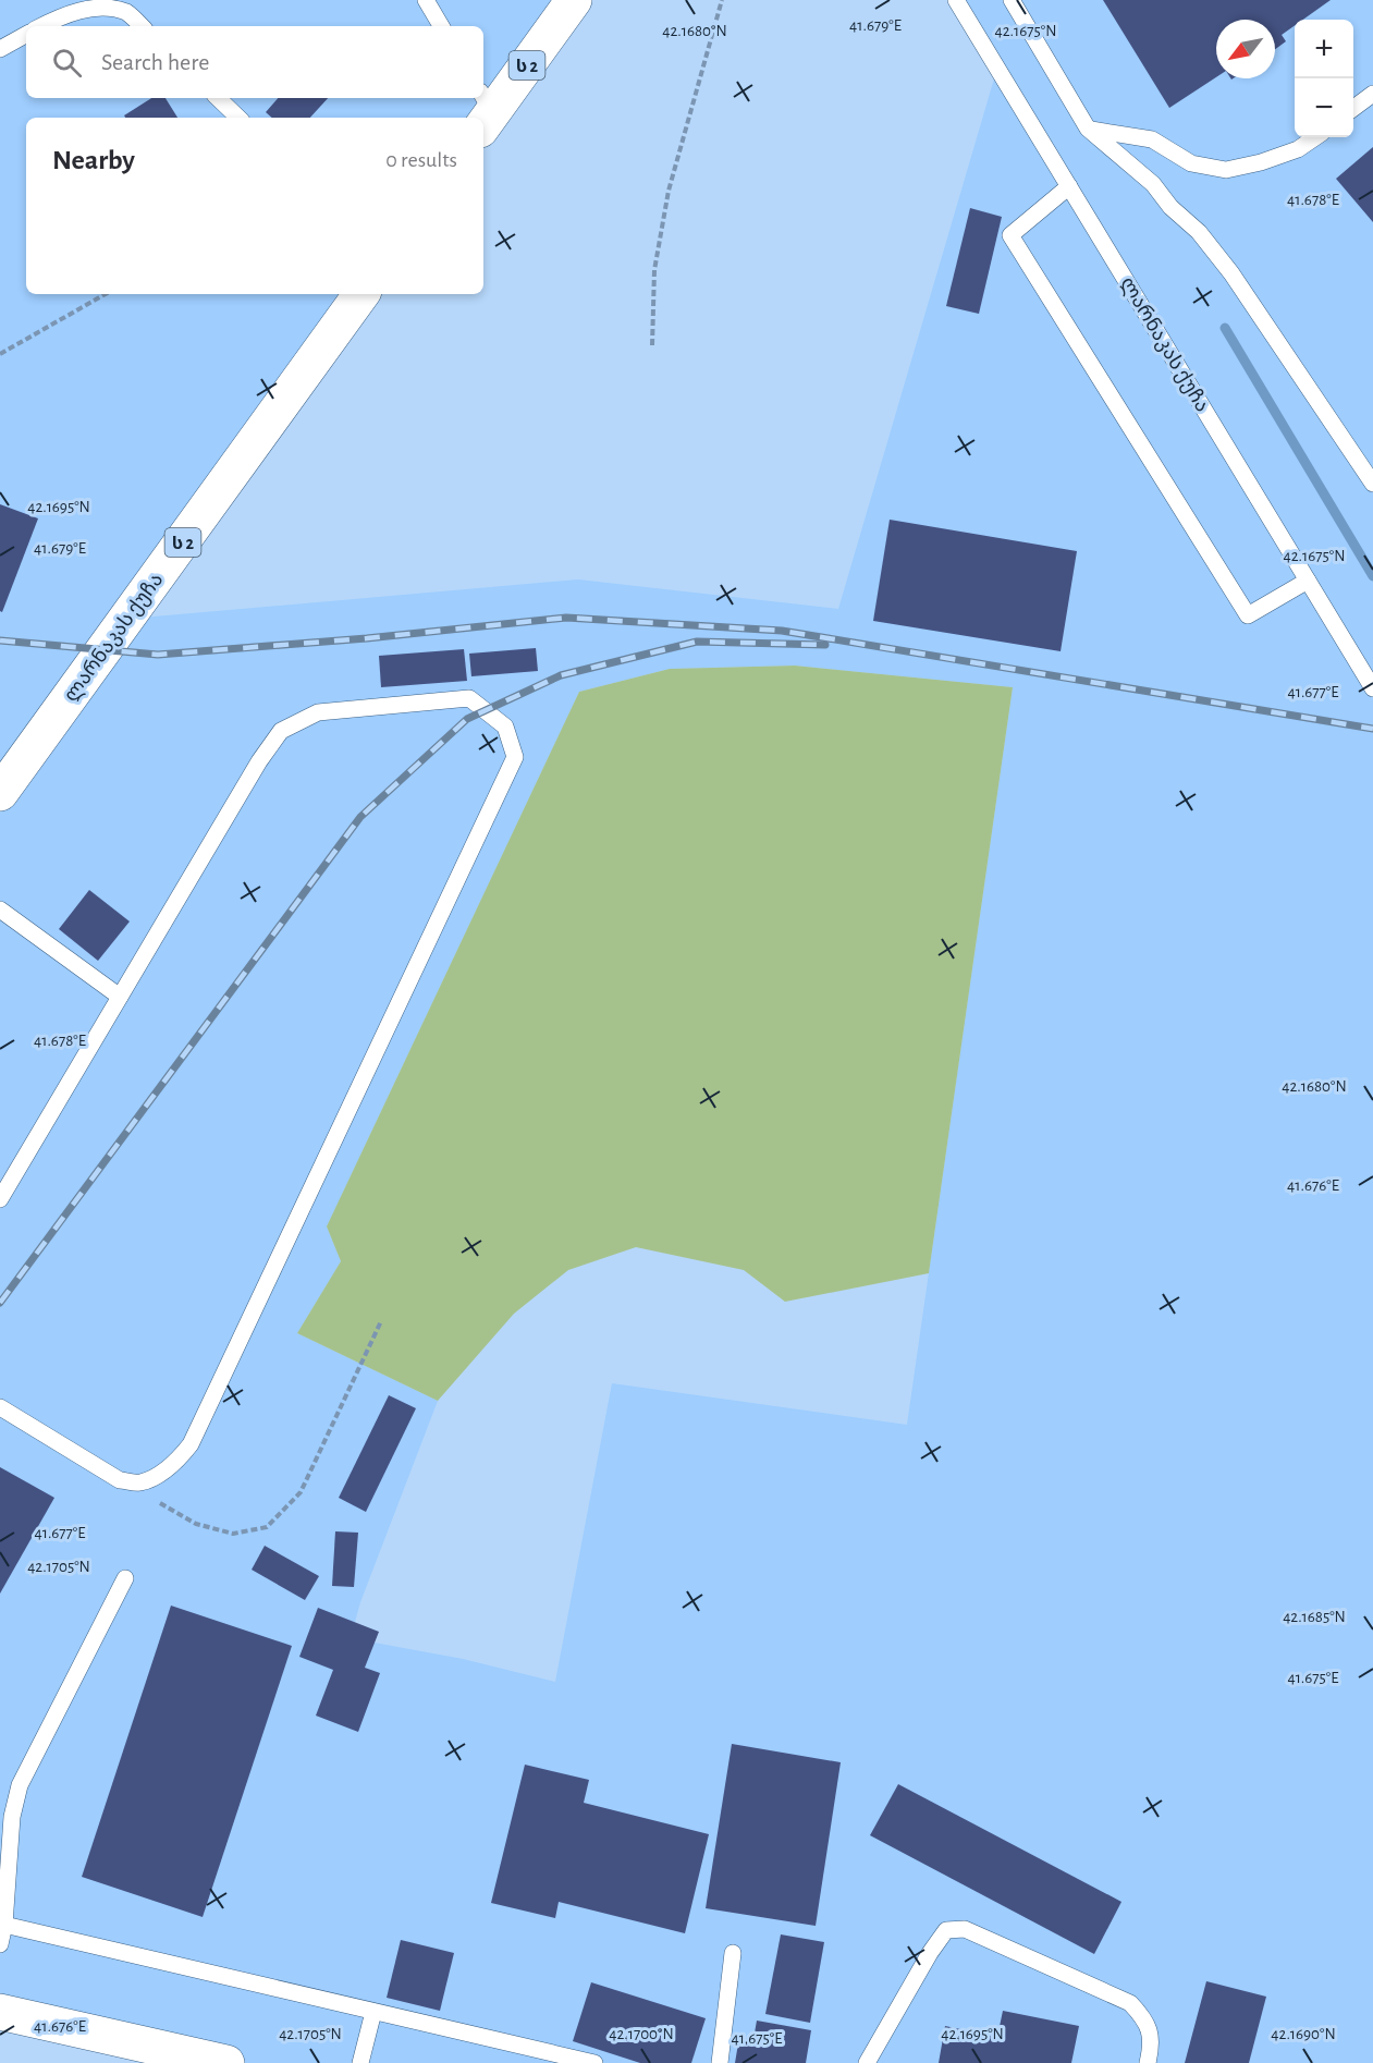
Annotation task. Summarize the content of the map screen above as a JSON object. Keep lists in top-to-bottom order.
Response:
{
  "streets": {
    "main road": ["ს 2", "ლარნაკას ქუჩა"]
  },
  "north": "bottom left",
  "page": {
    "map_buttons": ["+", "−"],
    "search": "Search here",
    "heading": ["Nearby", "0 results"]
  },
  "coordinates": [
    "41.679°E",
    "42.1675°N",
    "42.1680°N",
    "41.678°E",
    "42.1695°N",
    "41.677°E",
    "41.676°E",
    "42.1705°N",
    "42.1685°N",
    "41.675°E",
    "42.1700°N",
    "42.1690°N"
  ]
}
